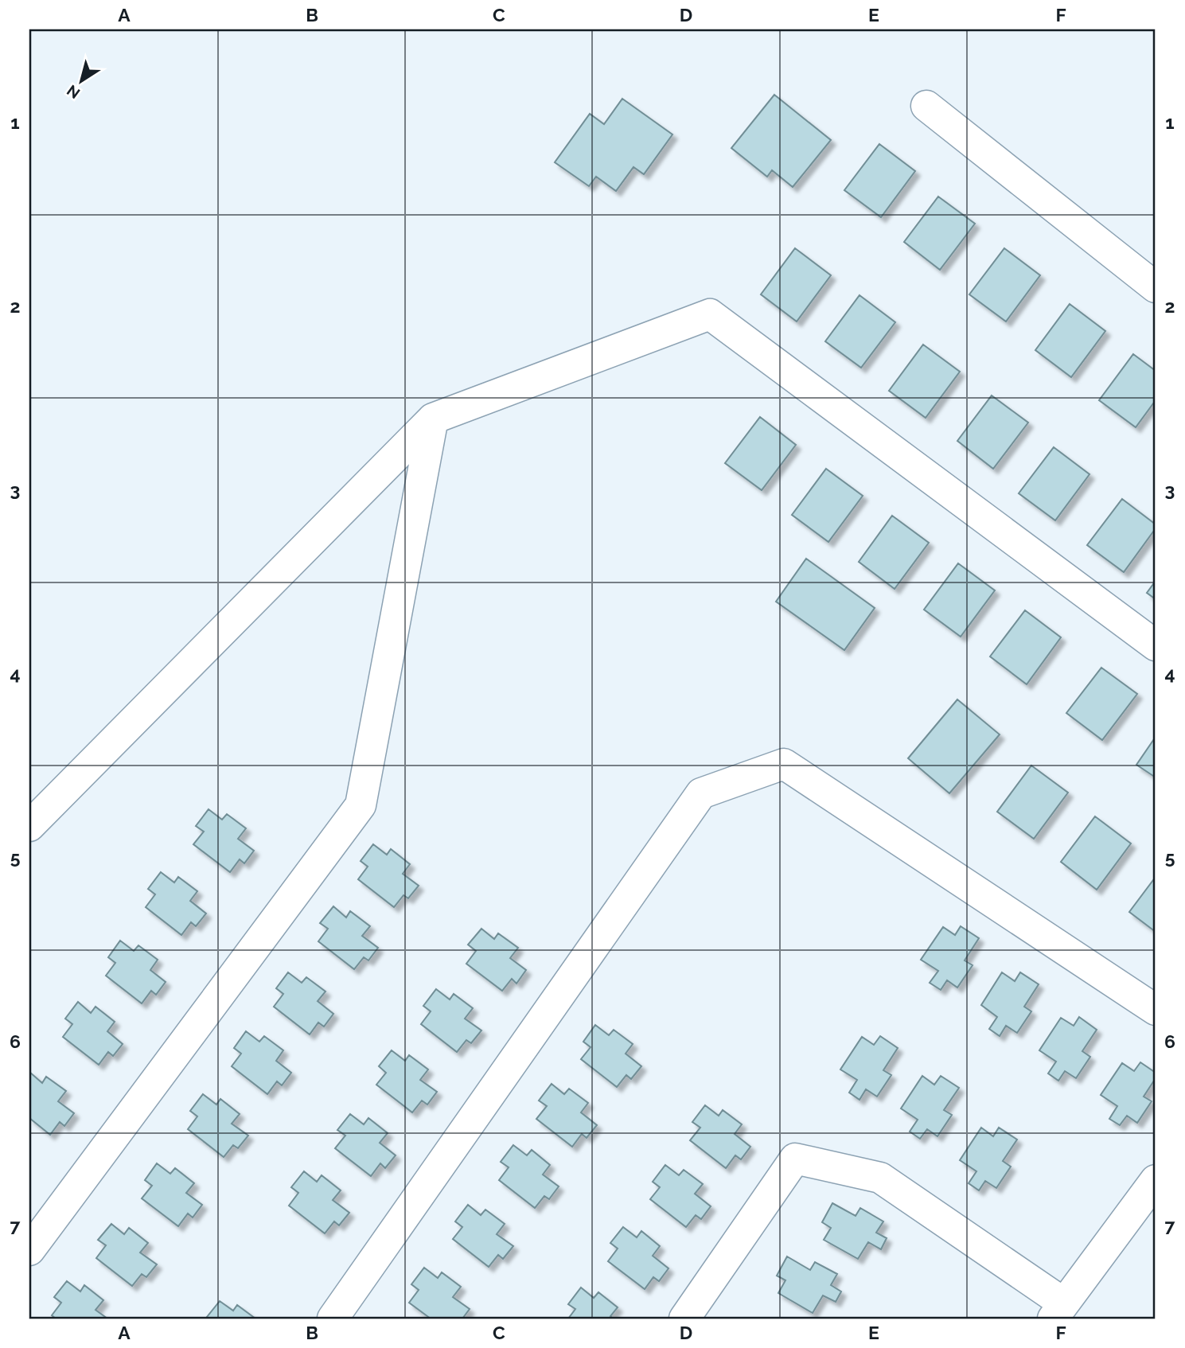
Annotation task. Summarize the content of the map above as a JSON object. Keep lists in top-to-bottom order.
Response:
{
  "north": "bottom left",
  "grid": {
    "columns": [
      "A",
      "B",
      "C",
      "D",
      "E",
      "F"
    ],
    "rows": [
      "1",
      "2",
      "3",
      "4",
      "5",
      "6",
      "7"
    ]
  }
}
